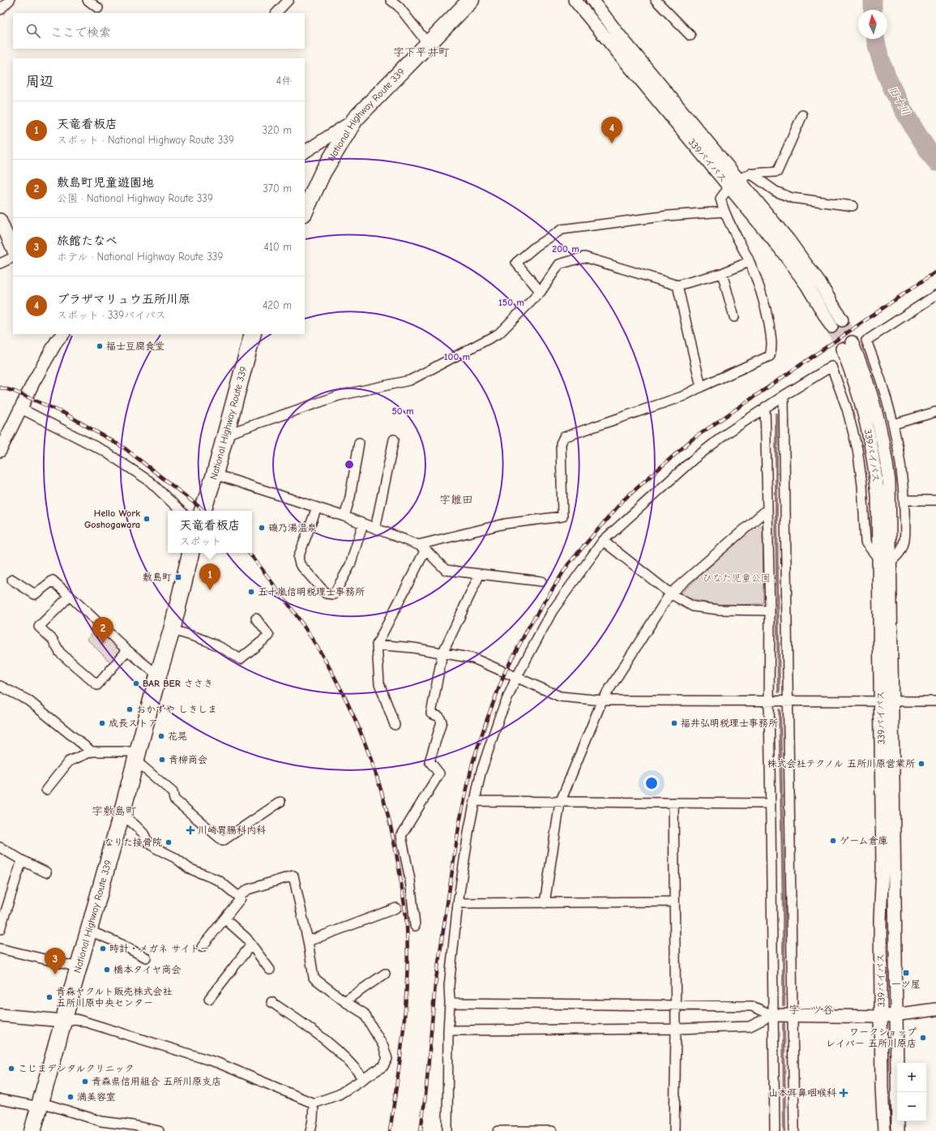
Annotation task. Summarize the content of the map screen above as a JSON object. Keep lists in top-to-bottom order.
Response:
{
  "streets": {
    "highway": ["National Highway Route 339"],
    "street": ["339バイパス"]
  },
  "districts": [
    "字下平井町",
    "字雛田",
    "字敷島町",
    "字一ツ谷"
  ],
  "water": ["旧十川"],
  "parks": ["ひなた児童公園"],
  "places": {
    "other": [
      "福士豆腐食堂",
      "Hello Work Goshogawara",
      "磯乃湯温泉",
      "五十嵐信明税理士事務所",
      "BAR BER ささき",
      "おかずや しきしま",
      "成長ストア",
      "福井弘明税理士事務所",
      "花晃",
      "青柳商会",
      "株式会社テクノル 五所川原営業所",
      "ゲーム倉庫",
      "なりた接骨院",
      "時計・メガネ サイトー",
      "橋本タイヤ商会",
      "青森ヤクルト販売株式会社 五所川原中央センター",
      "ワークショップ レイバー 五所川原店",
      "こじまデンタルクリニック",
      "青森県信用組合 五所川原支店",
      "満美容室"
    ],
    "transit": ["敷島町", "一ツ屋"],
    "health": ["川崎胃腸科内科", "山本耳鼻咽喉科"]
  },
  "north": "top",
  "page": {
    "search": "ここで検索",
    "heading": ["周辺", "4件"],
    "list": [
      {
        "mark": "1",
        "name": "天竜看板店",
        "note": "スポット · National Highway Route 339",
        "value": "320 m"
      },
      {
        "mark": "2",
        "name": "敷島町児童遊園地",
        "note": "公園 · National Highway Route 339",
        "value": "370 m"
      },
      {
        "mark": "3",
        "name": "旅館たなべ",
        "note": "ホテル · National Highway Route 339",
        "value": "410 m"
      },
      {
        "mark": "4",
        "name": "プラザマリュウ五所川原",
        "note": "スポット · 339バイパス",
        "value": "420 m"
      }
    ],
    "pins": [
      "4",
      "1",
      "2",
      "3"
    ],
    "popup": ["天竜看板店", "スポット"],
    "map_buttons": ["+", "−"]
  },
  "rings": [
    "200 m",
    "150 m",
    "100 m",
    "50 m"
  ]
}
